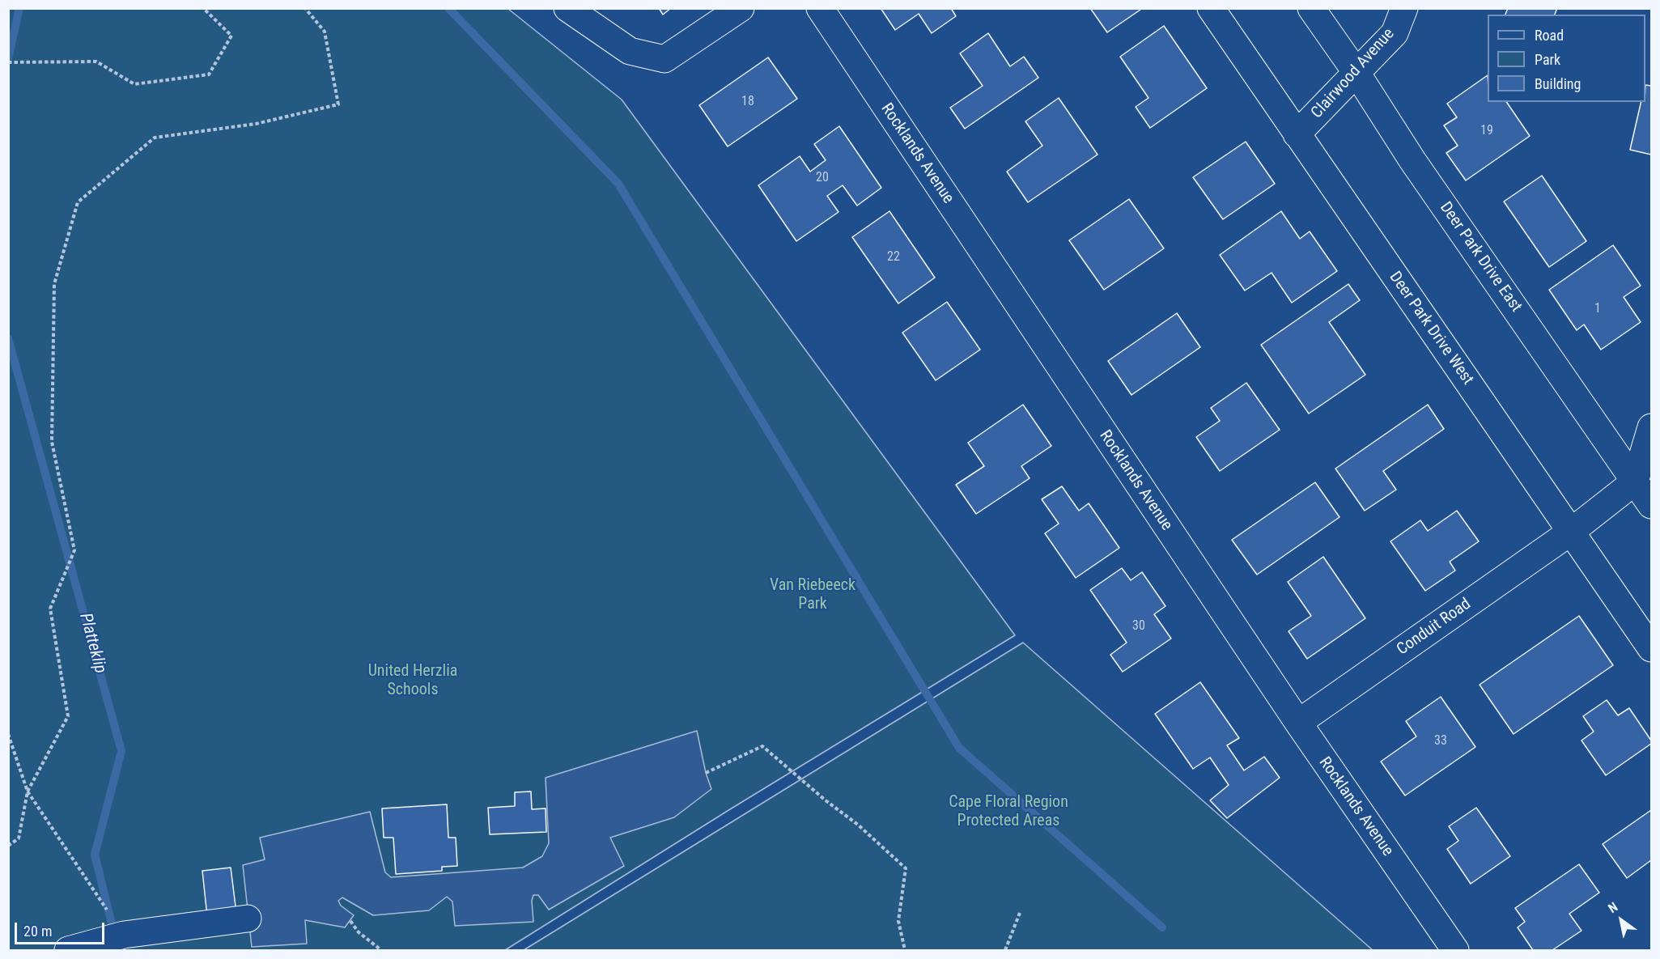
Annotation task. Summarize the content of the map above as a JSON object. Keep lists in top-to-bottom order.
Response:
{
  "streets": {
    "street": [
      "Clairwood Avenue",
      "Rocklands Avenue",
      "Deer Park Drive East",
      "Deer Park Drive West",
      "Conduit Road"
    ]
  },
  "crossings": [
    ["Clairwood Avenue", "Deer Park Drive East"],
    ["Clairwood Avenue", "Deer Park Drive West"],
    ["Rocklands Avenue", "Conduit Road"],
    ["Deer Park Drive East", "Conduit Road"],
    ["Deer Park Drive West", "Conduit Road"]
  ],
  "water": ["Platteklip"],
  "parks": ["Van Riebeeck Park", "United Herzlia Schools", "Cape Floral Region Protected Areas"],
  "house_numbers": [
    "18",
    "19",
    "20",
    "22",
    "1",
    "30",
    "33"
  ],
  "legend": ["Road", "Park", "Building"],
  "scale_bar": "20 m",
  "north": "top left"
}
